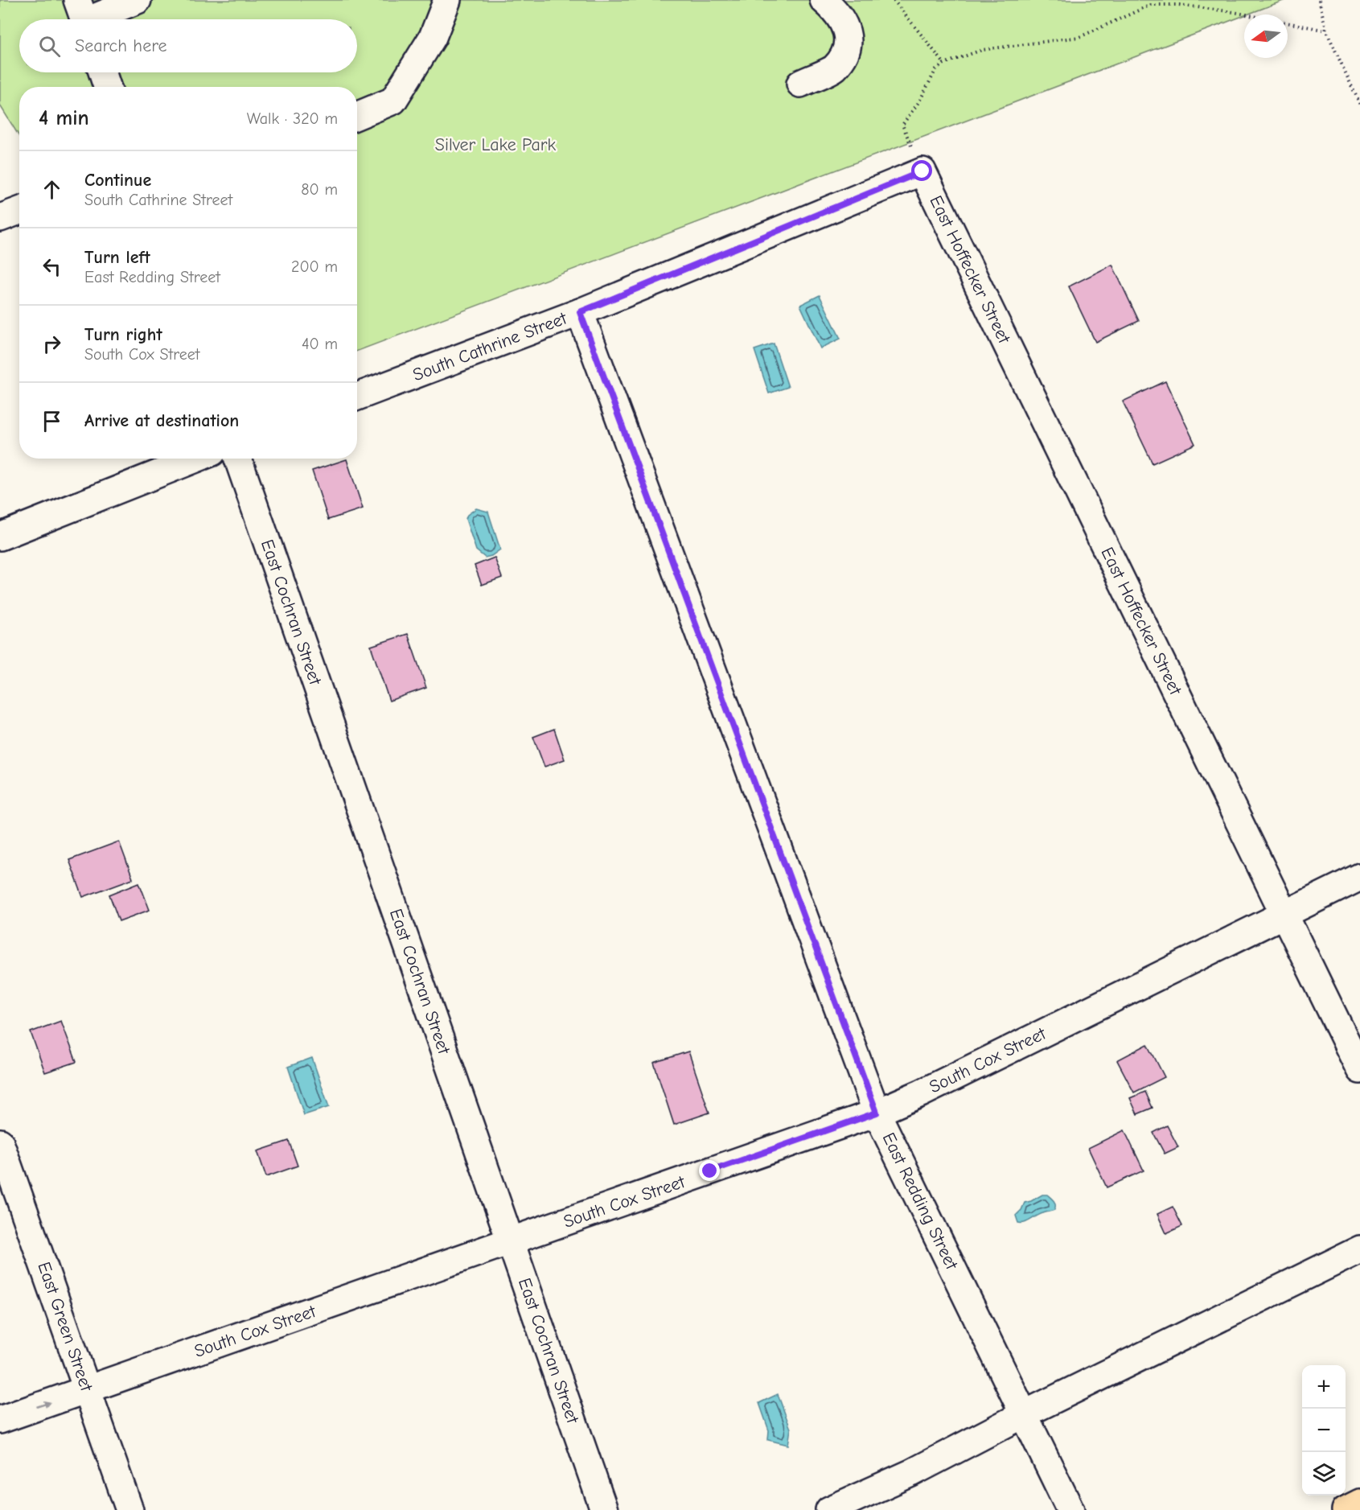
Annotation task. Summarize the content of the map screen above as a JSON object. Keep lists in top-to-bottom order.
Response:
{
  "streets": {
    "street": [
      "East Hoffecker Street",
      "South Cathrine Street",
      "East Cochran Street",
      "South Cox Street",
      "East Redding Street",
      "East Green Street"
    ]
  },
  "crossings": [
    ["East Hoffecker Street", "South Cathrine Street"],
    ["East Hoffecker Street", "South Cox Street"],
    ["South Cathrine Street", "East Redding Street"],
    ["East Cochran Street", "South Cox Street"],
    ["South Cox Street", "East Redding Street"],
    ["South Cox Street", "East Green Street"]
  ],
  "parks": ["Silver Lake Park"],
  "north": "left",
  "page": {
    "search": "Search here",
    "heading": ["4 min", "Walk · 320 m"],
    "list": [
      ["Continue", "South Cathrine Street", "80 m"],
      ["Turn left", "East Redding Street", "200 m"],
      ["Turn right", "South Cox Street", "40 m"],
      "Arrive at destination"
    ],
    "map_buttons": ["+", "−"]
  }
}
